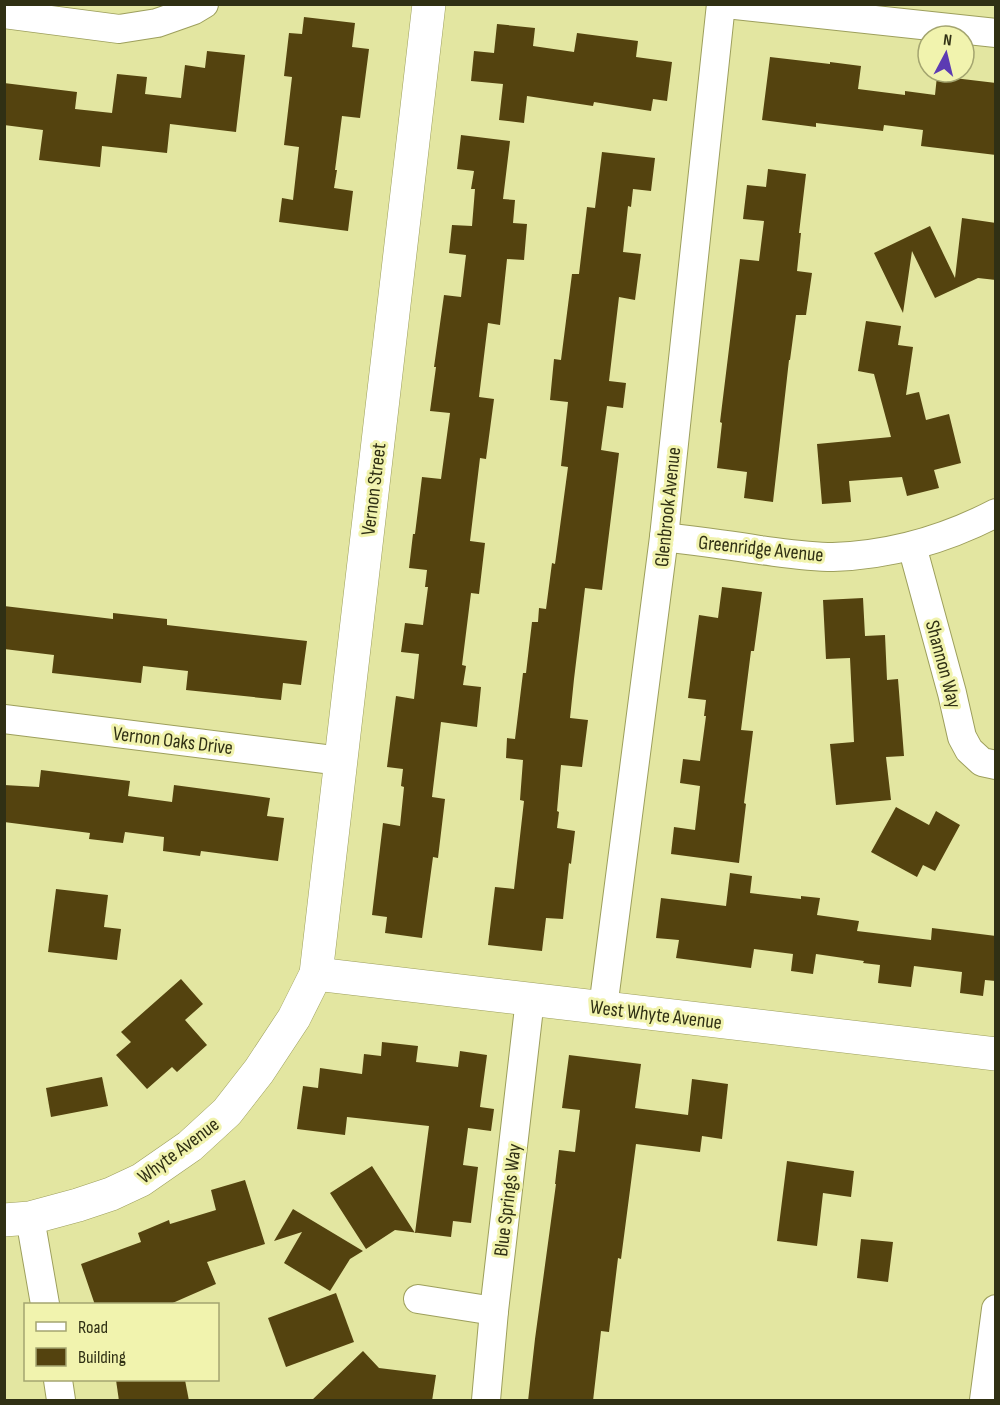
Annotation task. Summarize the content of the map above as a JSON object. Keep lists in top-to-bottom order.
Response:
{
  "streets": {
    "street": [
      "Vernon Street",
      "Glenbrook Avenue",
      "Greenridge Avenue",
      "Shannon Way",
      "Vernon Oaks Drive",
      "West Whyte Avenue",
      "Whyte Avenue",
      "Blue Springs Way"
    ]
  },
  "crossings": [
    ["Vernon Street", "Vernon Oaks Drive"],
    ["Vernon Street", "West Whyte Avenue"],
    ["Vernon Street", "Whyte Avenue"],
    ["Glenbrook Avenue", "Greenridge Avenue"],
    ["Glenbrook Avenue", "West Whyte Avenue"],
    ["Greenridge Avenue", "Shannon Way"],
    ["West Whyte Avenue", "Whyte Avenue"],
    ["West Whyte Avenue", "Blue Springs Way"]
  ],
  "legend": ["Road", "Building"],
  "north": "top"
}
